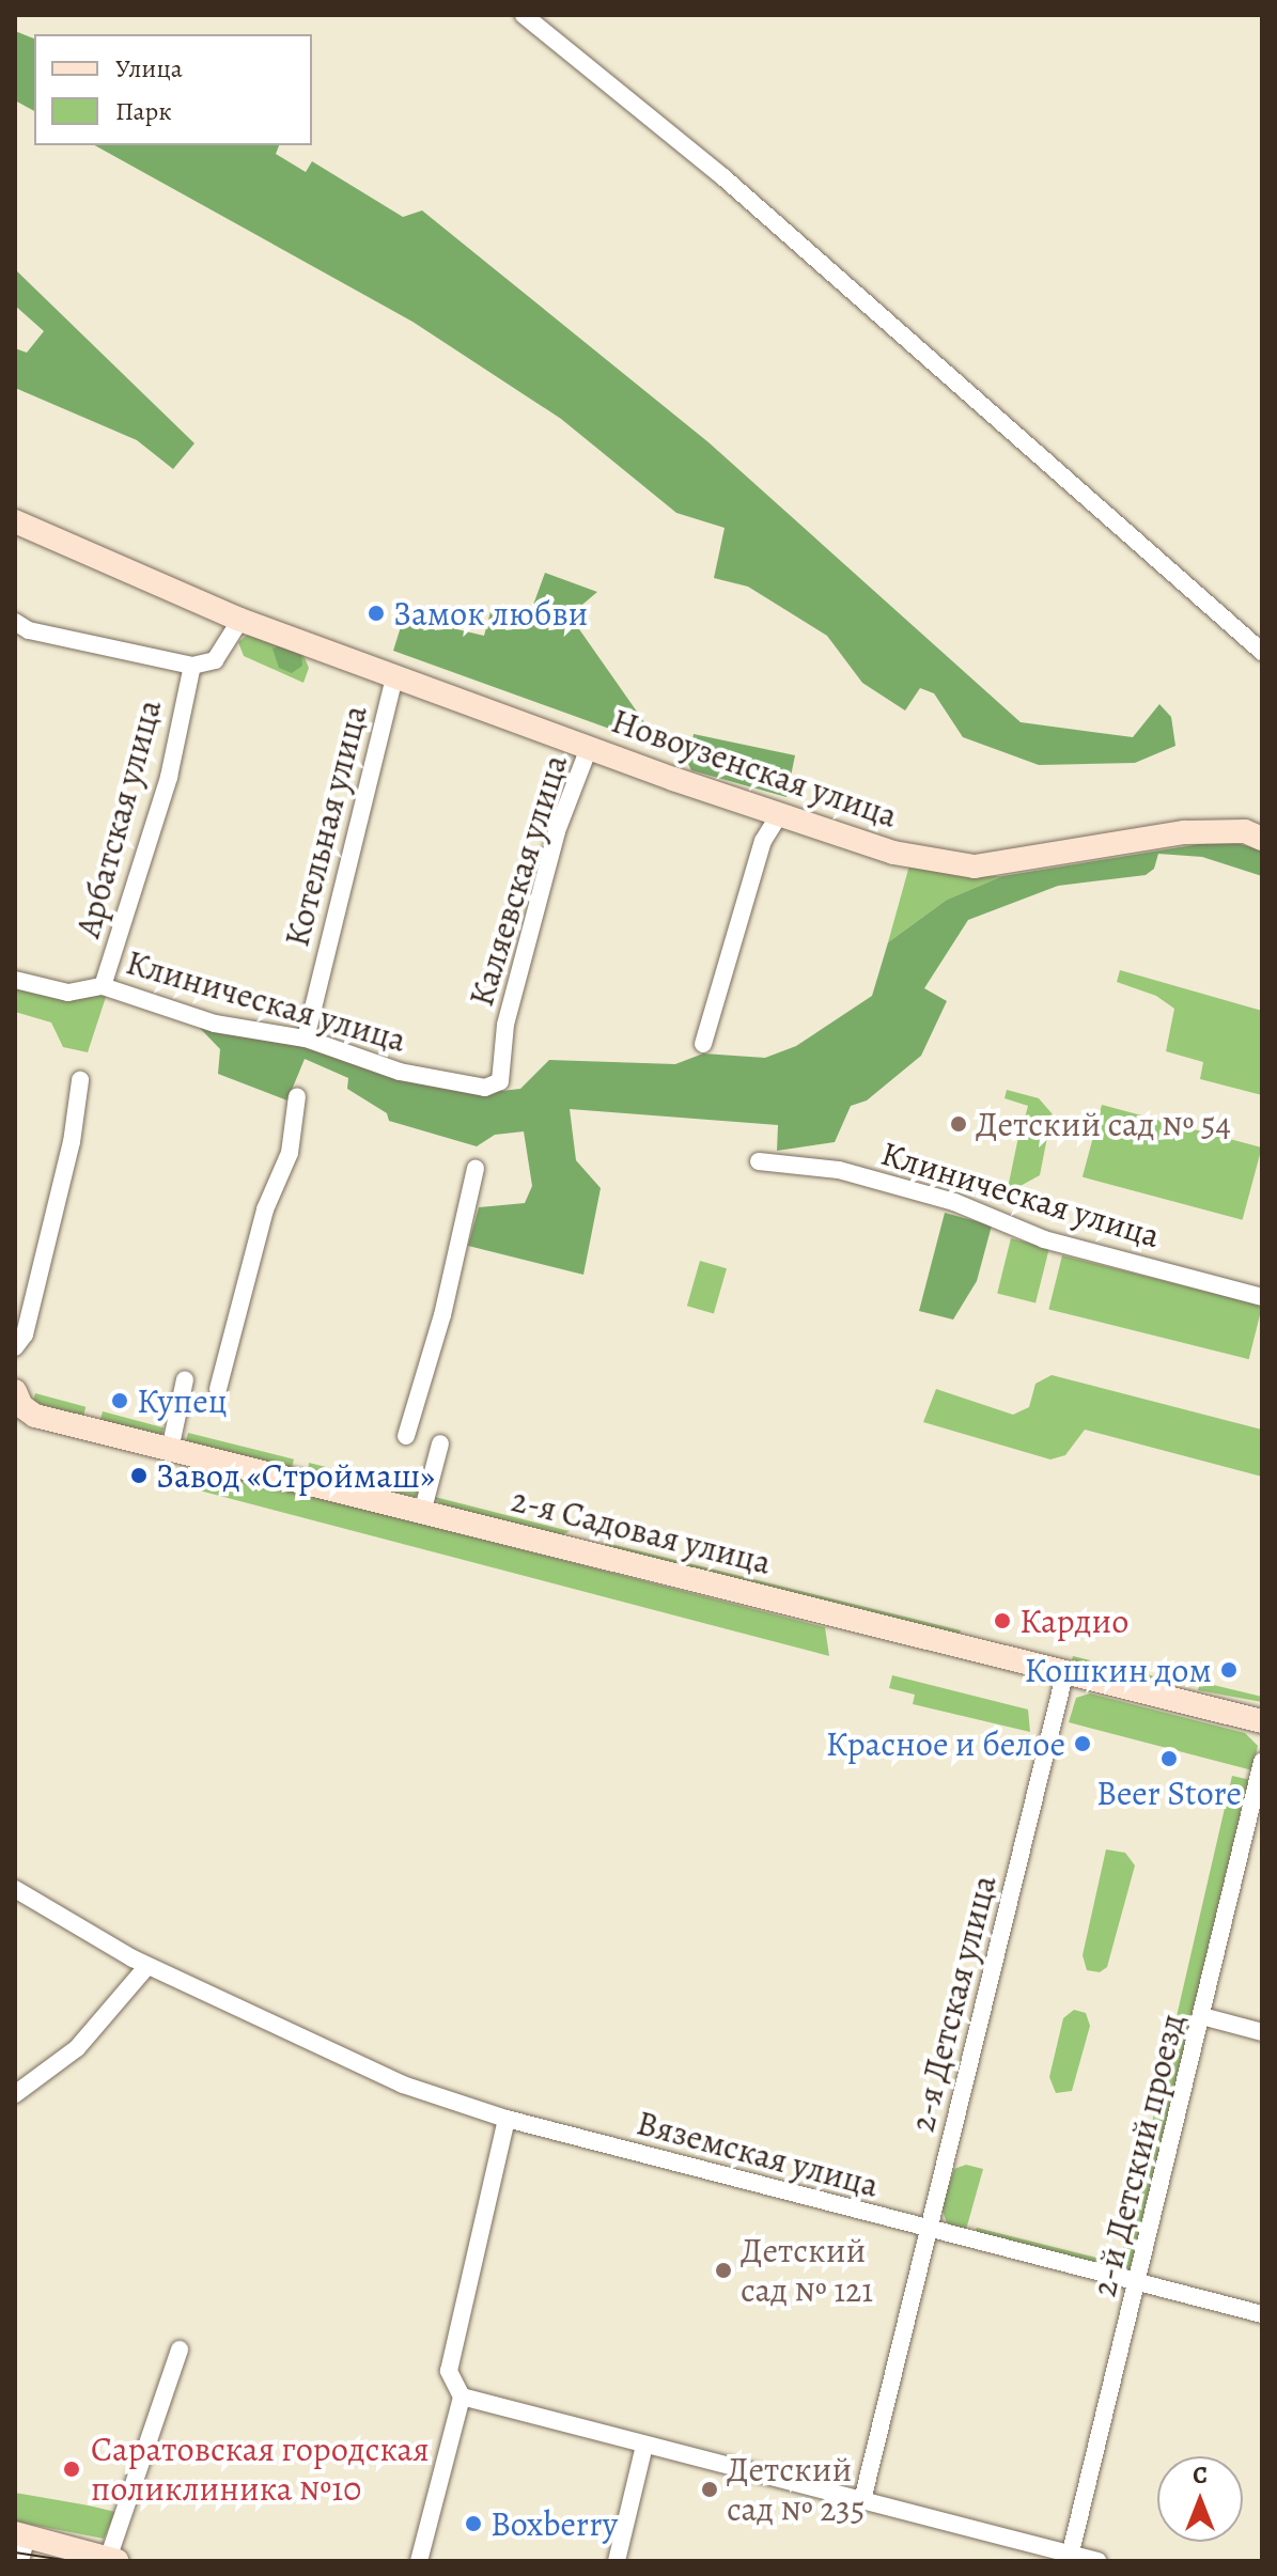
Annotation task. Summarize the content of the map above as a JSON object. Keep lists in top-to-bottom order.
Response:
{
  "streets": {
    "street": [
      "Новоузенская улица",
      "Арбатская улица",
      "Котельная улица",
      "Каляевская улица",
      "Клиническая улица",
      "2-я Садовая улица",
      "2-я Детская улица",
      "Вяземская улица",
      "2-й Детский проезд"
    ]
  },
  "crossings": [
    ["Новоузенская улица", "Котельная улица"],
    ["Новоузенская улица", "Каляевская улица"],
    ["Арбатская улица", "Клиническая улица"],
    ["Котельная улица", "Клиническая улица"],
    ["Каляевская улица", "Клиническая улица"],
    ["2-я Садовая улица", "2-я Детская улица"],
    ["2-я Детская улица", "Вяземская улица"],
    ["Вяземская улица", "2-й Детский проезд"]
  ],
  "places": [
    "Замок любви",
    "Детский сад № 54",
    "Купец",
    "Завод «Строймаш»",
    "Кардио",
    "Кошкин дом",
    "Красное и белое",
    "Beer Store",
    "Детский сад № 121",
    "Саратовская городская поликлиника №10",
    "Детский сад № 235",
    "Boxberry"
  ],
  "legend": ["Улица", "Парк"],
  "north": "top"
}
